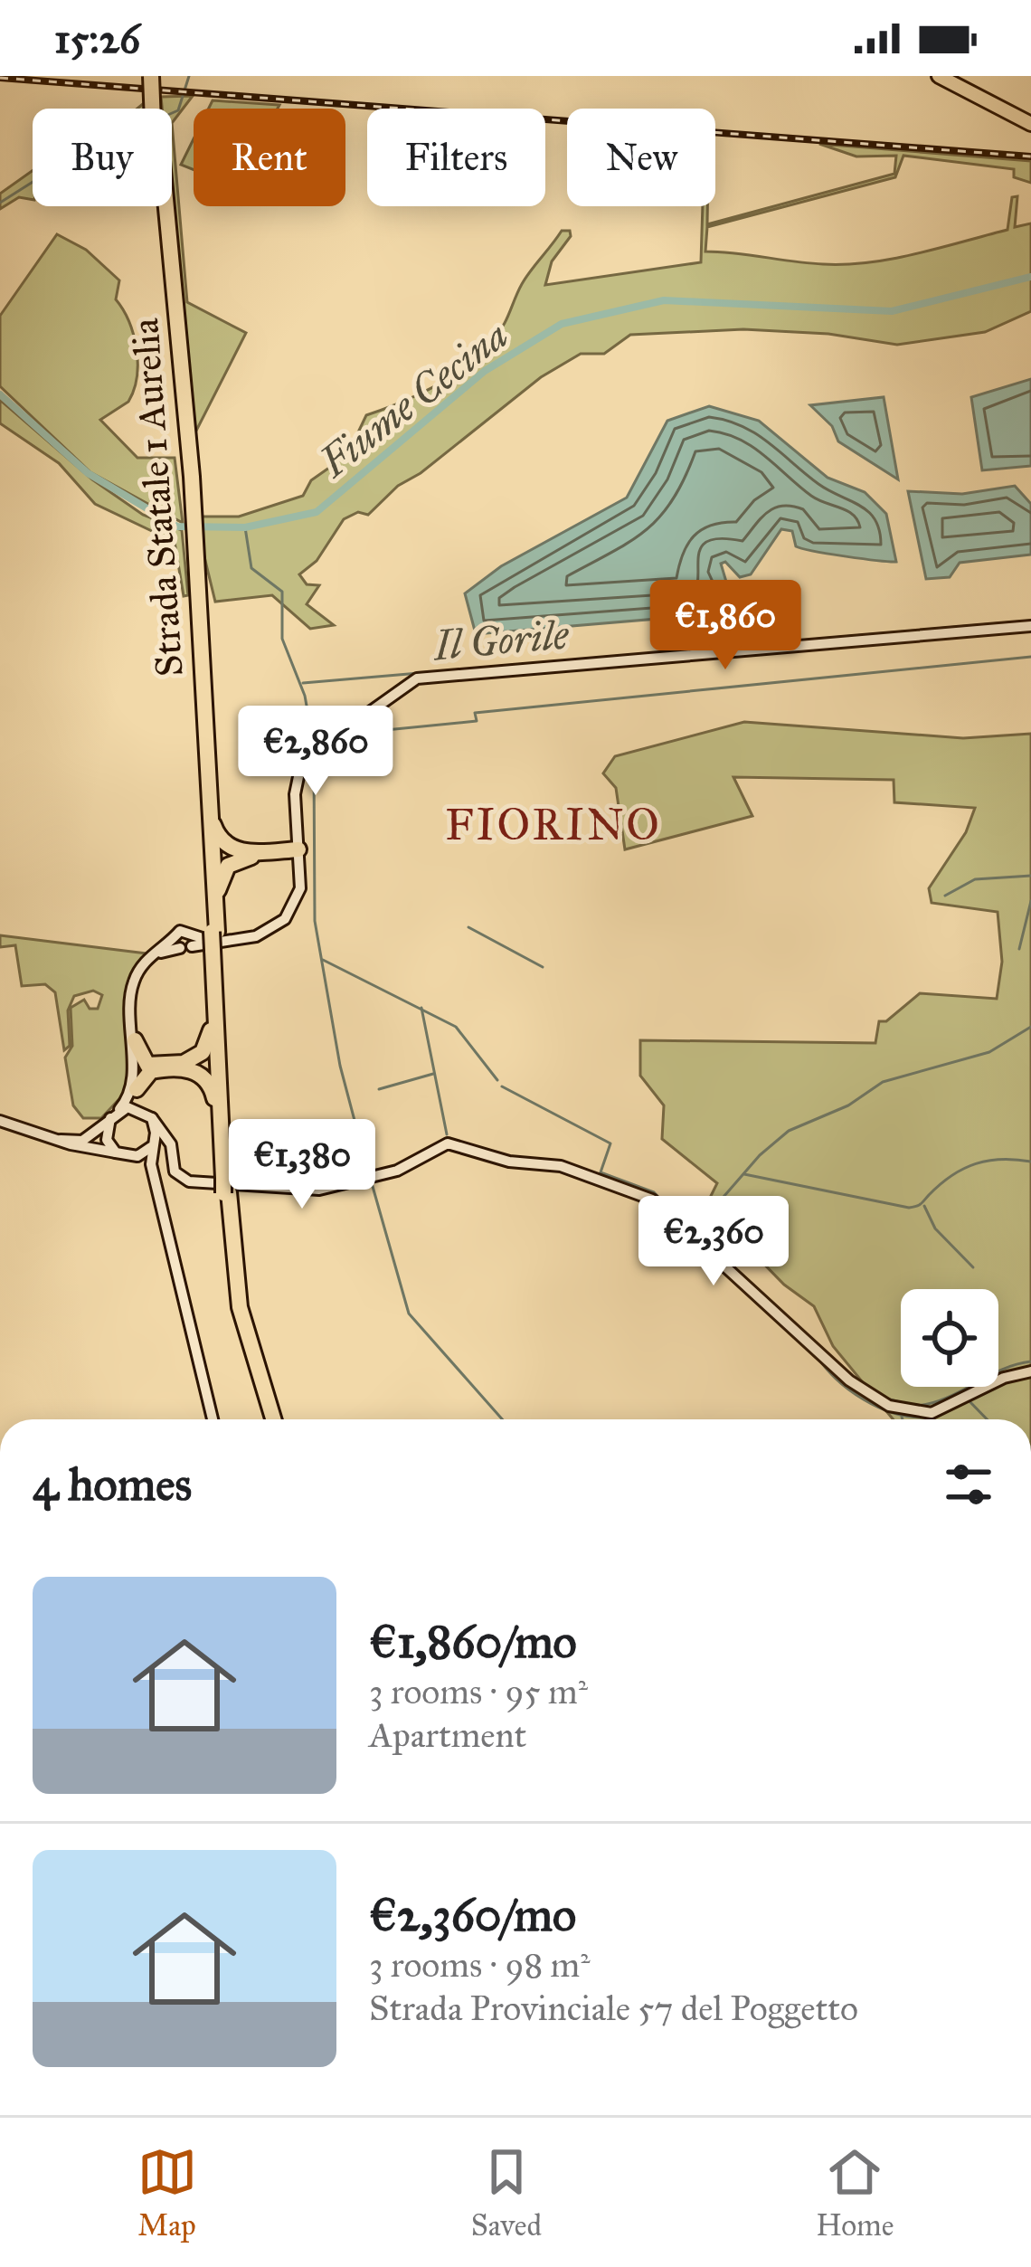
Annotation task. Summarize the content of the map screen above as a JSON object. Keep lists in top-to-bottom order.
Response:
{
  "streets": {
    "highway": ["Strada Statale 1 Aurelia"]
  },
  "districts": ["FIORINO"],
  "water": ["Fiume Cecina", "Il Gorile"],
  "page": {
    "status": "15:26",
    "chip": [
      "Buy",
      "Rent",
      "Filters",
      "New"
    ],
    "price": [
      "€1,860",
      "€2,860",
      "€1,380",
      "€2,360"
    ],
    "heading": "4 homes",
    "list": [
      {
        "name": "€1,860/mo",
        "note": "3 rooms · 95 m² · Apartment"
      },
      {
        "name": "€2,360/mo",
        "note": "3 rooms · 98 m² · Strada Provinciale 57 del Poggetto"
      }
    ],
    "tabs": ["Map", "Saved", "Home"]
  }
}
